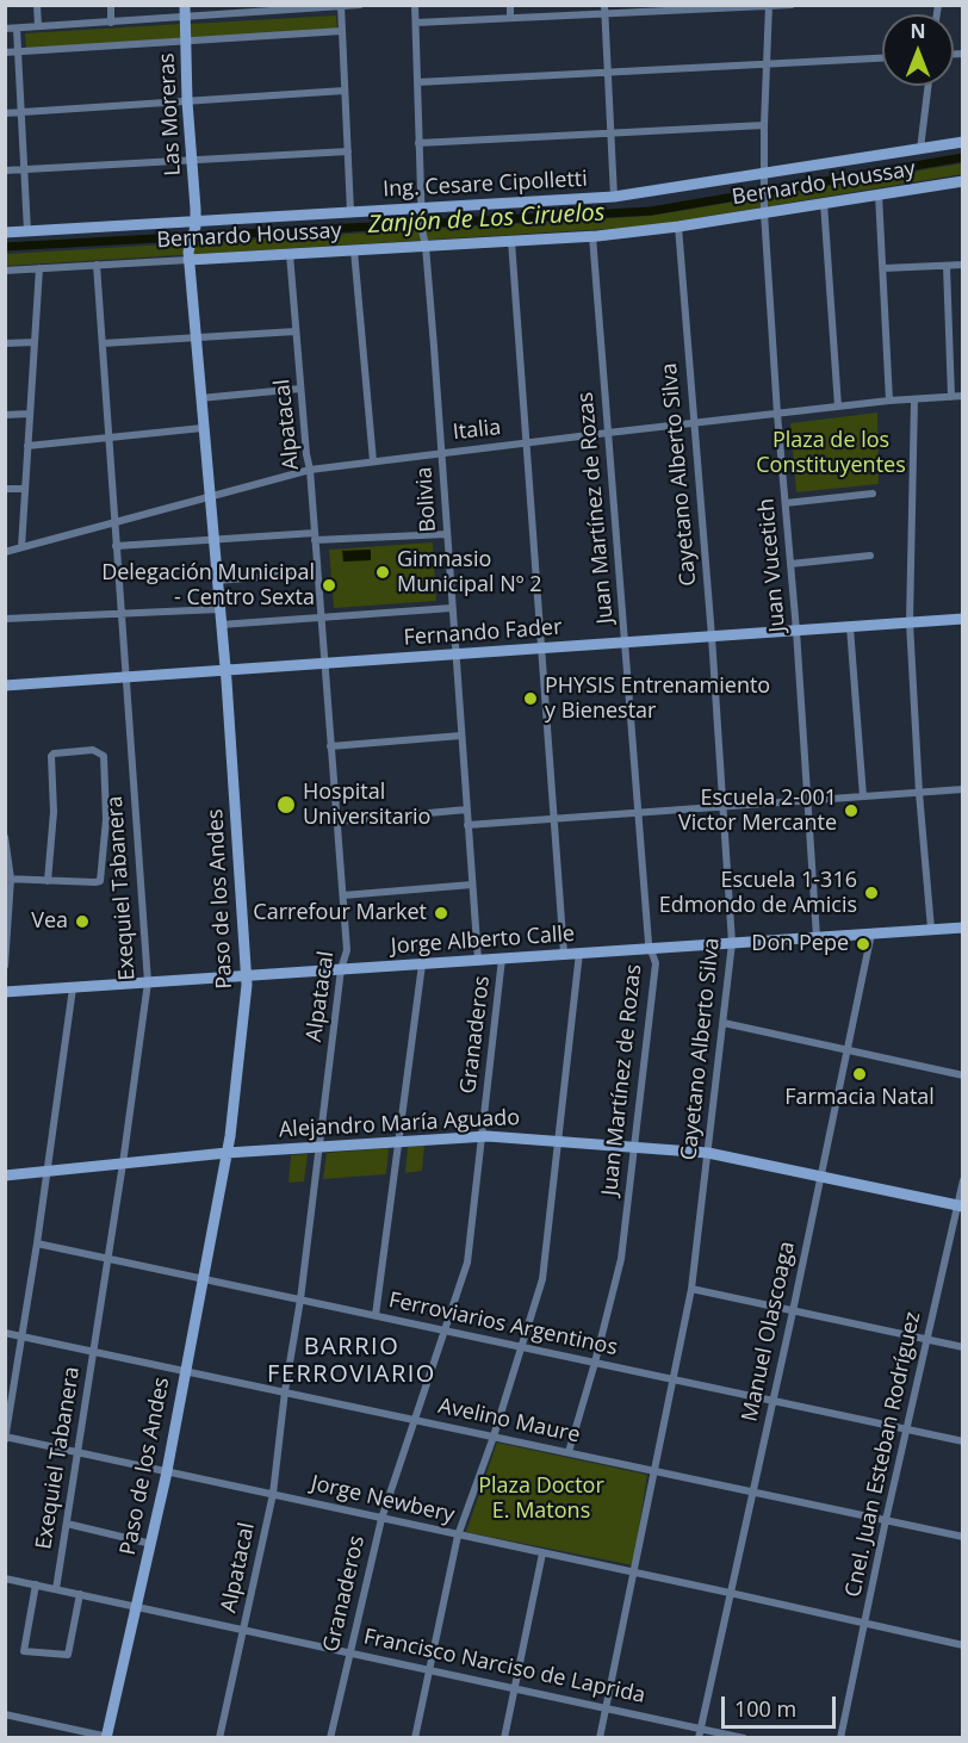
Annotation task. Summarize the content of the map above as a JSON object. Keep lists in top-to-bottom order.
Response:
{
  "streets": {
    "street": [
      "Las Moreras",
      "Bernardo Houssay",
      "Ing. Cesare Cipolletti",
      "Alpatacal",
      "Italia",
      "Cayetano Alberto Silva",
      "Bolivia",
      "Juan Martínez de Rozas",
      "Juan Vucetich",
      "Fernando Fader",
      "Exequiel Tabanera",
      "Paso de los Andes",
      "Jorge Alberto Calle",
      "Granaderos",
      "Alejandro María Aguado",
      "Ferroviarios Argentinos",
      "Manuel Olascoaga",
      "Avelino Maure",
      "Cnel. Juan Esteban Rodríguez",
      "Jorge Newbery",
      "Francisco Narciso de Laprida"
    ]
  },
  "crossings": [
    ["Las Moreras", "Ing. Cesare Cipolletti"],
    ["Las Moreras", "Paso de los Andes"],
    ["Bernardo Houssay", "Alpatacal"],
    ["Bernardo Houssay", "Cayetano Alberto Silva"],
    ["Bernardo Houssay", "Bolivia"],
    ["Bernardo Houssay", "Juan Martínez de Rozas"],
    ["Bernardo Houssay", "Juan Vucetich"],
    ["Bernardo Houssay", "Exequiel Tabanera"],
    ["Bernardo Houssay", "Paso de los Andes"],
    ["Ing. Cesare Cipolletti", "Bolivia"],
    ["Ing. Cesare Cipolletti", "Juan Vucetich"],
    ["Ing. Cesare Cipolletti", "Paso de los Andes"],
    ["Alpatacal", "Italia"],
    ["Alpatacal", "Fernando Fader"],
    ["Alpatacal", "Jorge Alberto Calle"],
    ["Alpatacal", "Alejandro María Aguado"],
    ["Alpatacal", "Ferroviarios Argentinos"],
    ["Alpatacal", "Avelino Maure"],
    ["Alpatacal", "Jorge Newbery"],
    ["Alpatacal", "Francisco Narciso de Laprida"],
    ["Italia", "Cayetano Alberto Silva"],
    ["Italia", "Bolivia"],
    ["Italia", "Juan Martínez de Rozas"],
    ["Italia", "Juan Vucetich"],
    ["Italia", "Exequiel Tabanera"],
    ["Italia", "Paso de los Andes"],
    ["Cayetano Alberto Silva", "Fernando Fader"],
    ["Cayetano Alberto Silva", "Jorge Alberto Calle"],
    ["Cayetano Alberto Silva", "Alejandro María Aguado"],
    ["Cayetano Alberto Silva", "Ferroviarios Argentinos"],
    ["Cayetano Alberto Silva", "Avelino Maure"],
    ["Cayetano Alberto Silva", "Jorge Newbery"],
    ["Cayetano Alberto Silva", "Francisco Narciso de Laprida"],
    ["Bolivia", "Fernando Fader"],
    ["Bolivia", "Jorge Alberto Calle"],
    ["Juan Martínez de Rozas", "Fernando Fader"],
    ["Juan Martínez de Rozas", "Jorge Alberto Calle"],
    ["Juan Martínez de Rozas", "Alejandro María Aguado"],
    ["Juan Martínez de Rozas", "Ferroviarios Argentinos"],
    ["Juan Martínez de Rozas", "Avelino Maure"],
    ["Juan Vucetich", "Fernando Fader"],
    ["Juan Vucetich", "Jorge Alberto Calle"],
    ["Fernando Fader", "Exequiel Tabanera"],
    ["Fernando Fader", "Paso de los Andes"],
    ["Exequiel Tabanera", "Jorge Alberto Calle"],
    ["Exequiel Tabanera", "Alejandro María Aguado"],
    ["Exequiel Tabanera", "Ferroviarios Argentinos"],
    ["Exequiel Tabanera", "Avelino Maure"],
    ["Exequiel Tabanera", "Jorge Newbery"],
    ["Exequiel Tabanera", "Francisco Narciso de Laprida"],
    ["Paso de los Andes", "Jorge Alberto Calle"],
    ["Paso de los Andes", "Alejandro María Aguado"],
    ["Paso de los Andes", "Ferroviarios Argentinos"],
    ["Paso de los Andes", "Avelino Maure"],
    ["Paso de los Andes", "Jorge Newbery"],
    ["Paso de los Andes", "Francisco Narciso de Laprida"],
    ["Jorge Alberto Calle", "Granaderos"],
    ["Jorge Alberto Calle", "Manuel Olascoaga"],
    ["Granaderos", "Alejandro María Aguado"],
    ["Granaderos", "Ferroviarios Argentinos"],
    ["Granaderos", "Avelino Maure"],
    ["Granaderos", "Jorge Newbery"],
    ["Granaderos", "Francisco Narciso de Laprida"],
    ["Alejandro María Aguado", "Manuel Olascoaga"],
    ["Alejandro María Aguado", "Cnel. Juan Esteban Rodríguez"],
    ["Ferroviarios Argentinos", "Manuel Olascoaga"],
    ["Ferroviarios Argentinos", "Cnel. Juan Esteban Rodríguez"],
    ["Manuel Olascoaga", "Avelino Maure"],
    ["Manuel Olascoaga", "Jorge Newbery"],
    ["Manuel Olascoaga", "Francisco Narciso de Laprida"],
    ["Avelino Maure", "Cnel. Juan Esteban Rodríguez"],
    ["Cnel. Juan Esteban Rodríguez", "Jorge Newbery"]
  ],
  "districts": ["BARRIO FERROVIARIO"],
  "water": ["Zanjón de Los Ciruelos"],
  "parks": ["Plaza de los Constituyentes", "Plaza Doctor E. Matons"],
  "places": [
    "Gimnasio Municipal Nº 2",
    "Delegación Municipal - Centro Sexta",
    "PHYSIS Entrenamiento y Bienestar",
    "Hospital Universitario",
    "Escuela 2-001 Victor Mercante",
    "Escuela 1-316 Edmondo de Amicis",
    "Carrefour Market",
    "Vea",
    "Don Pepe",
    "Farmacia Natal"
  ],
  "scale_bar": "100 m",
  "north": "top"
}
